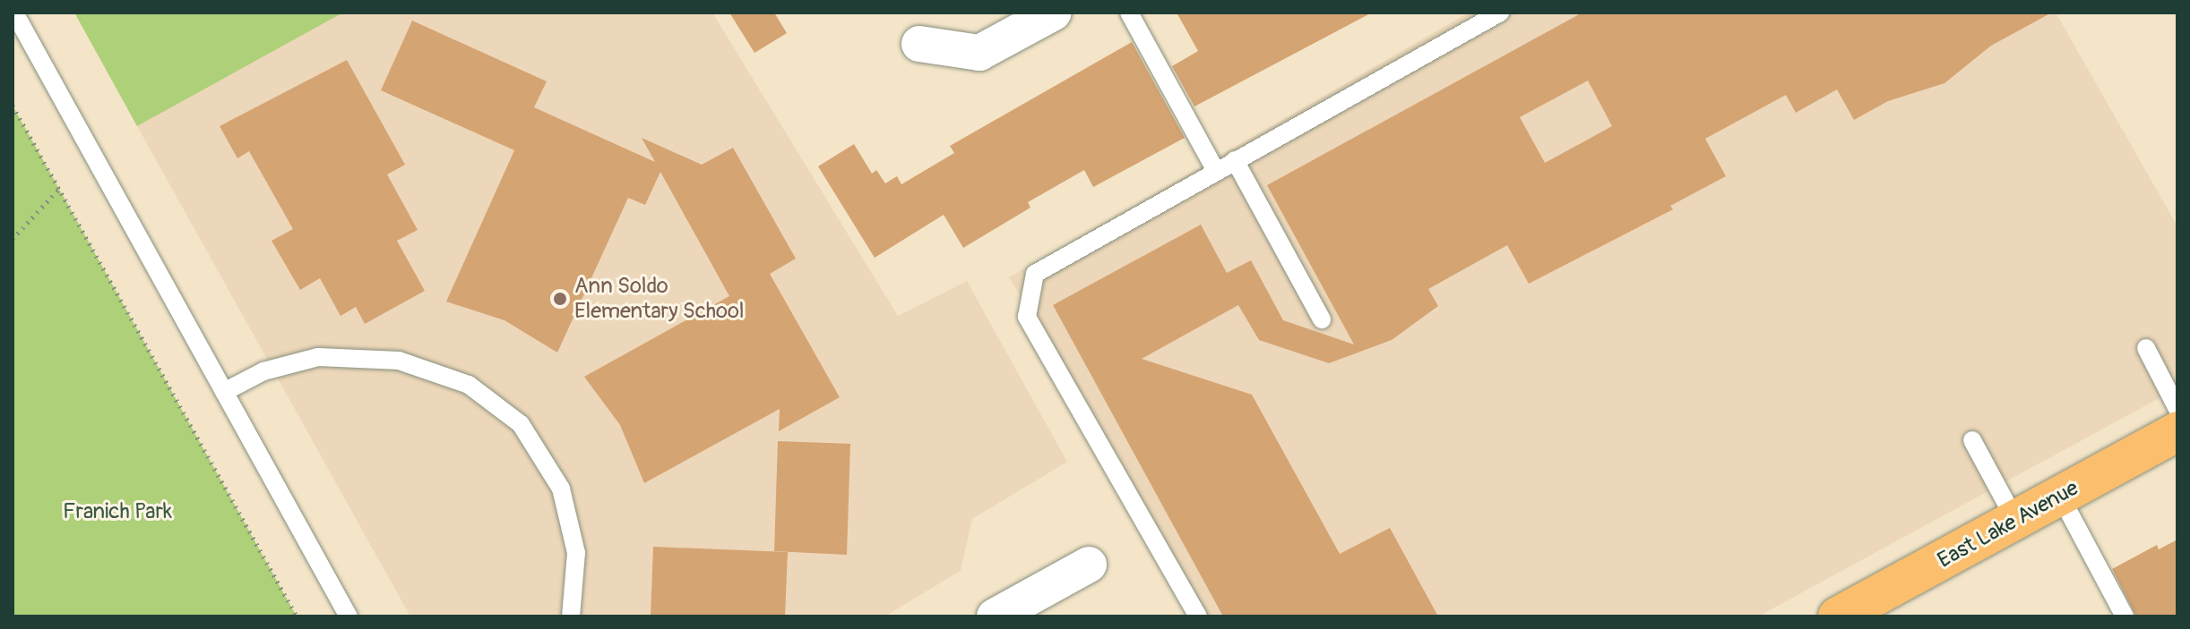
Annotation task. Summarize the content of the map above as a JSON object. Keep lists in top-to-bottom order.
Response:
{
  "streets": {
    "main road": ["East Lake Avenue"]
  },
  "parks": ["Franich Park"],
  "places": ["Ann Soldo Elementary School"]
}
